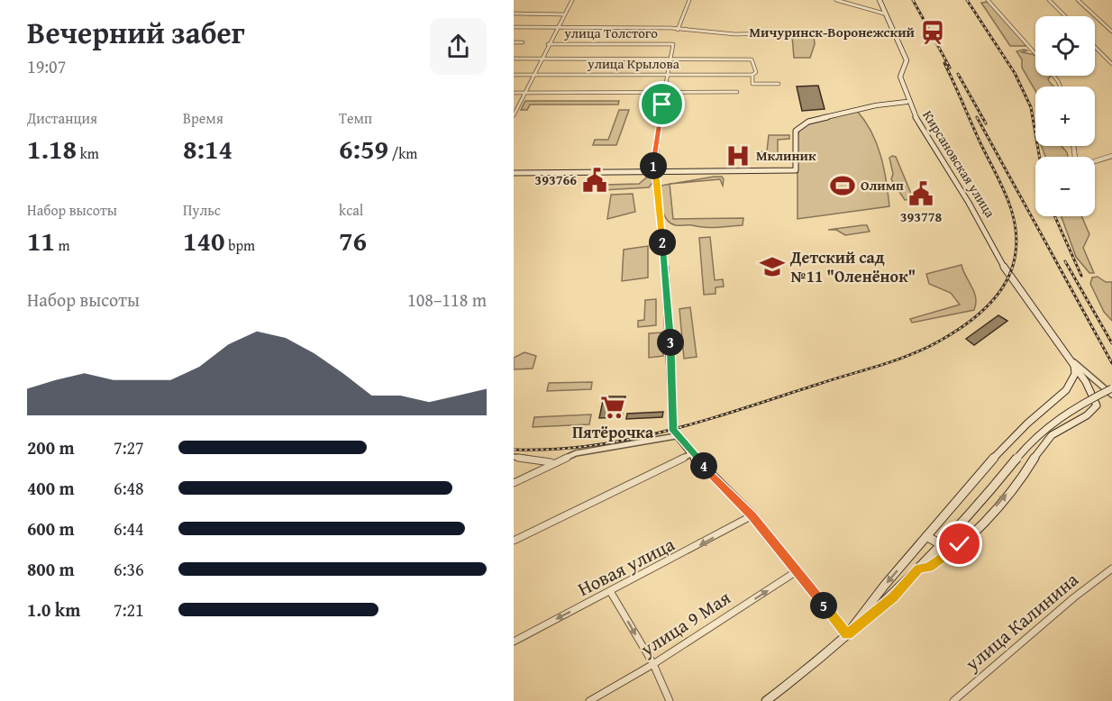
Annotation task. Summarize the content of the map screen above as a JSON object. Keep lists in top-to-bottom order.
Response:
{
  "streets": {
    "main road": ["Кирсановская улица"],
    "street": [
      "улица Толстого",
      "улица Крылова",
      "Новая улица",
      "улица Калинина",
      "улица 9 Мая"
    ]
  },
  "one_way": ["Новая улица", "улица 9 Мая"],
  "places": {
    "station": ["Мичуринск-Воронежский"],
    "hospital": ["Мклиник"],
    "public building": ["393766", "393778"],
    "sports": ["Олимп"],
    "school or university": ["Детский сад №11 \"Оленёнок\""],
    "supermarket": ["Пятёрочка"]
  },
  "page": {
    "heading": ["Вечерний забег", "19:07"],
    "map_buttons": ["+", "−"],
    "stats": [
      ["Дистанция", "1.18 km"],
      ["Время", "8:14"],
      ["Темп", "6:59 /km"],
      ["Набор высоты", "11 m"],
      ["Пульс", "140 bpm"],
      ["kcal", "76"]
    ],
    "pins": [
      "1",
      "2",
      "3",
      "4",
      "5"
    ],
    "chart": ["Набор высоты", "108–118 m"],
    "list": [
      {
        "name": "200 m",
        "note": "7:27"
      },
      {
        "name": "400 m",
        "note": "6:48"
      },
      {
        "name": "600 m",
        "note": "6:44"
      },
      {
        "name": "800 m",
        "note": "6:36"
      },
      {
        "name": "1.0 km",
        "note": "7:21"
      }
    ]
  }
}
